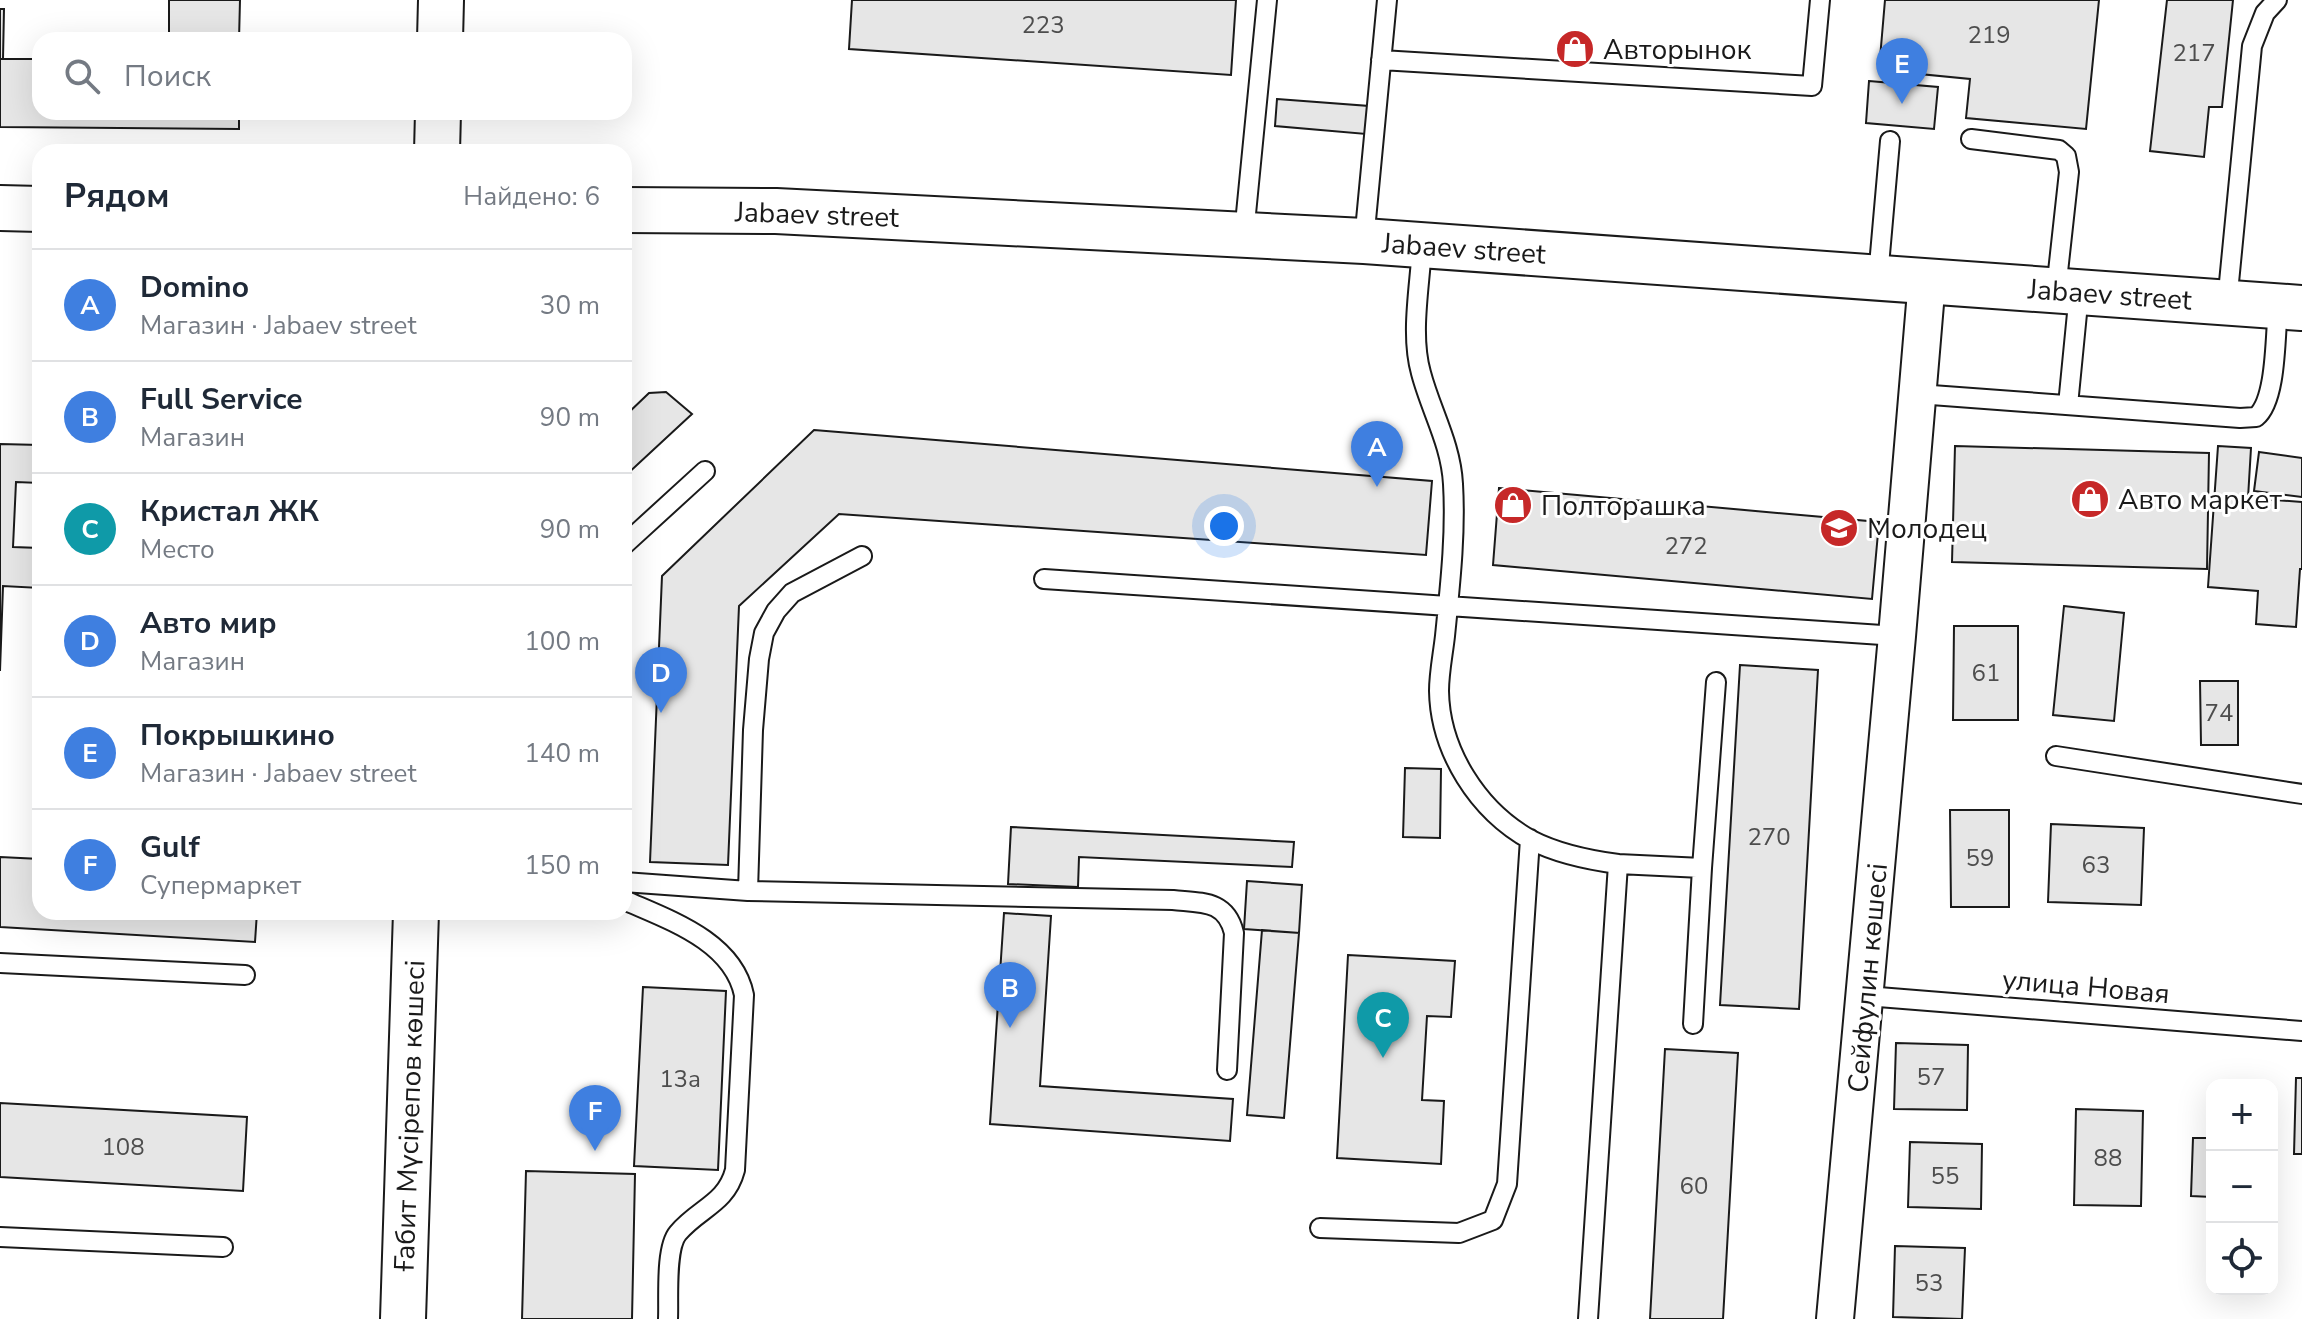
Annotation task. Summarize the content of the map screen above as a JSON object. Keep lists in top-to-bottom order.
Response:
{
  "streets": {
    "main road": ["Jabaev street", "Ғабит Мүсірепов көшесі"],
    "street": ["Сейфулин көшесі"],
    "lane": ["улица Новая"]
  },
  "crossings": [
    ["Jabaev street", "Сейфулин көшесі"],
    ["Сейфулин көшесі", "улица Новая"]
  ],
  "places": {
    "shop": ["Авторынок", "Авто маркет", "Полторашка"],
    "school or university": ["Молодец"]
  },
  "house_numbers": [
    "223",
    "219",
    "217",
    "272",
    "61",
    "74",
    "270",
    "59",
    "63",
    "57",
    "13а",
    "108",
    "88",
    "55",
    "60",
    "53"
  ],
  "page": {
    "search": "Поиск",
    "pins": [
      "E",
      "A",
      "D",
      "B",
      "C",
      "F"
    ],
    "heading": ["Рядом", "Найдено: 6"],
    "list": [
      {
        "mark": "A",
        "name": "Domino",
        "note": "Магазин · Jabaev street",
        "value": "30 m"
      },
      {
        "mark": "B",
        "name": "Full Service",
        "note": "Магазин",
        "value": "90 m"
      },
      {
        "mark": "C",
        "name": "Кристал ЖК",
        "note": "Место",
        "value": "90 m"
      },
      {
        "mark": "D",
        "name": "Авто мир",
        "note": "Магазин",
        "value": "100 m"
      },
      {
        "mark": "E",
        "name": "Покрышкино",
        "note": "Магазин · Jabaev street",
        "value": "140 m"
      },
      {
        "mark": "F",
        "name": "Gulf",
        "note": "Супермаркет",
        "value": "150 m"
      }
    ],
    "map_buttons": ["+", "−"]
  }
}
